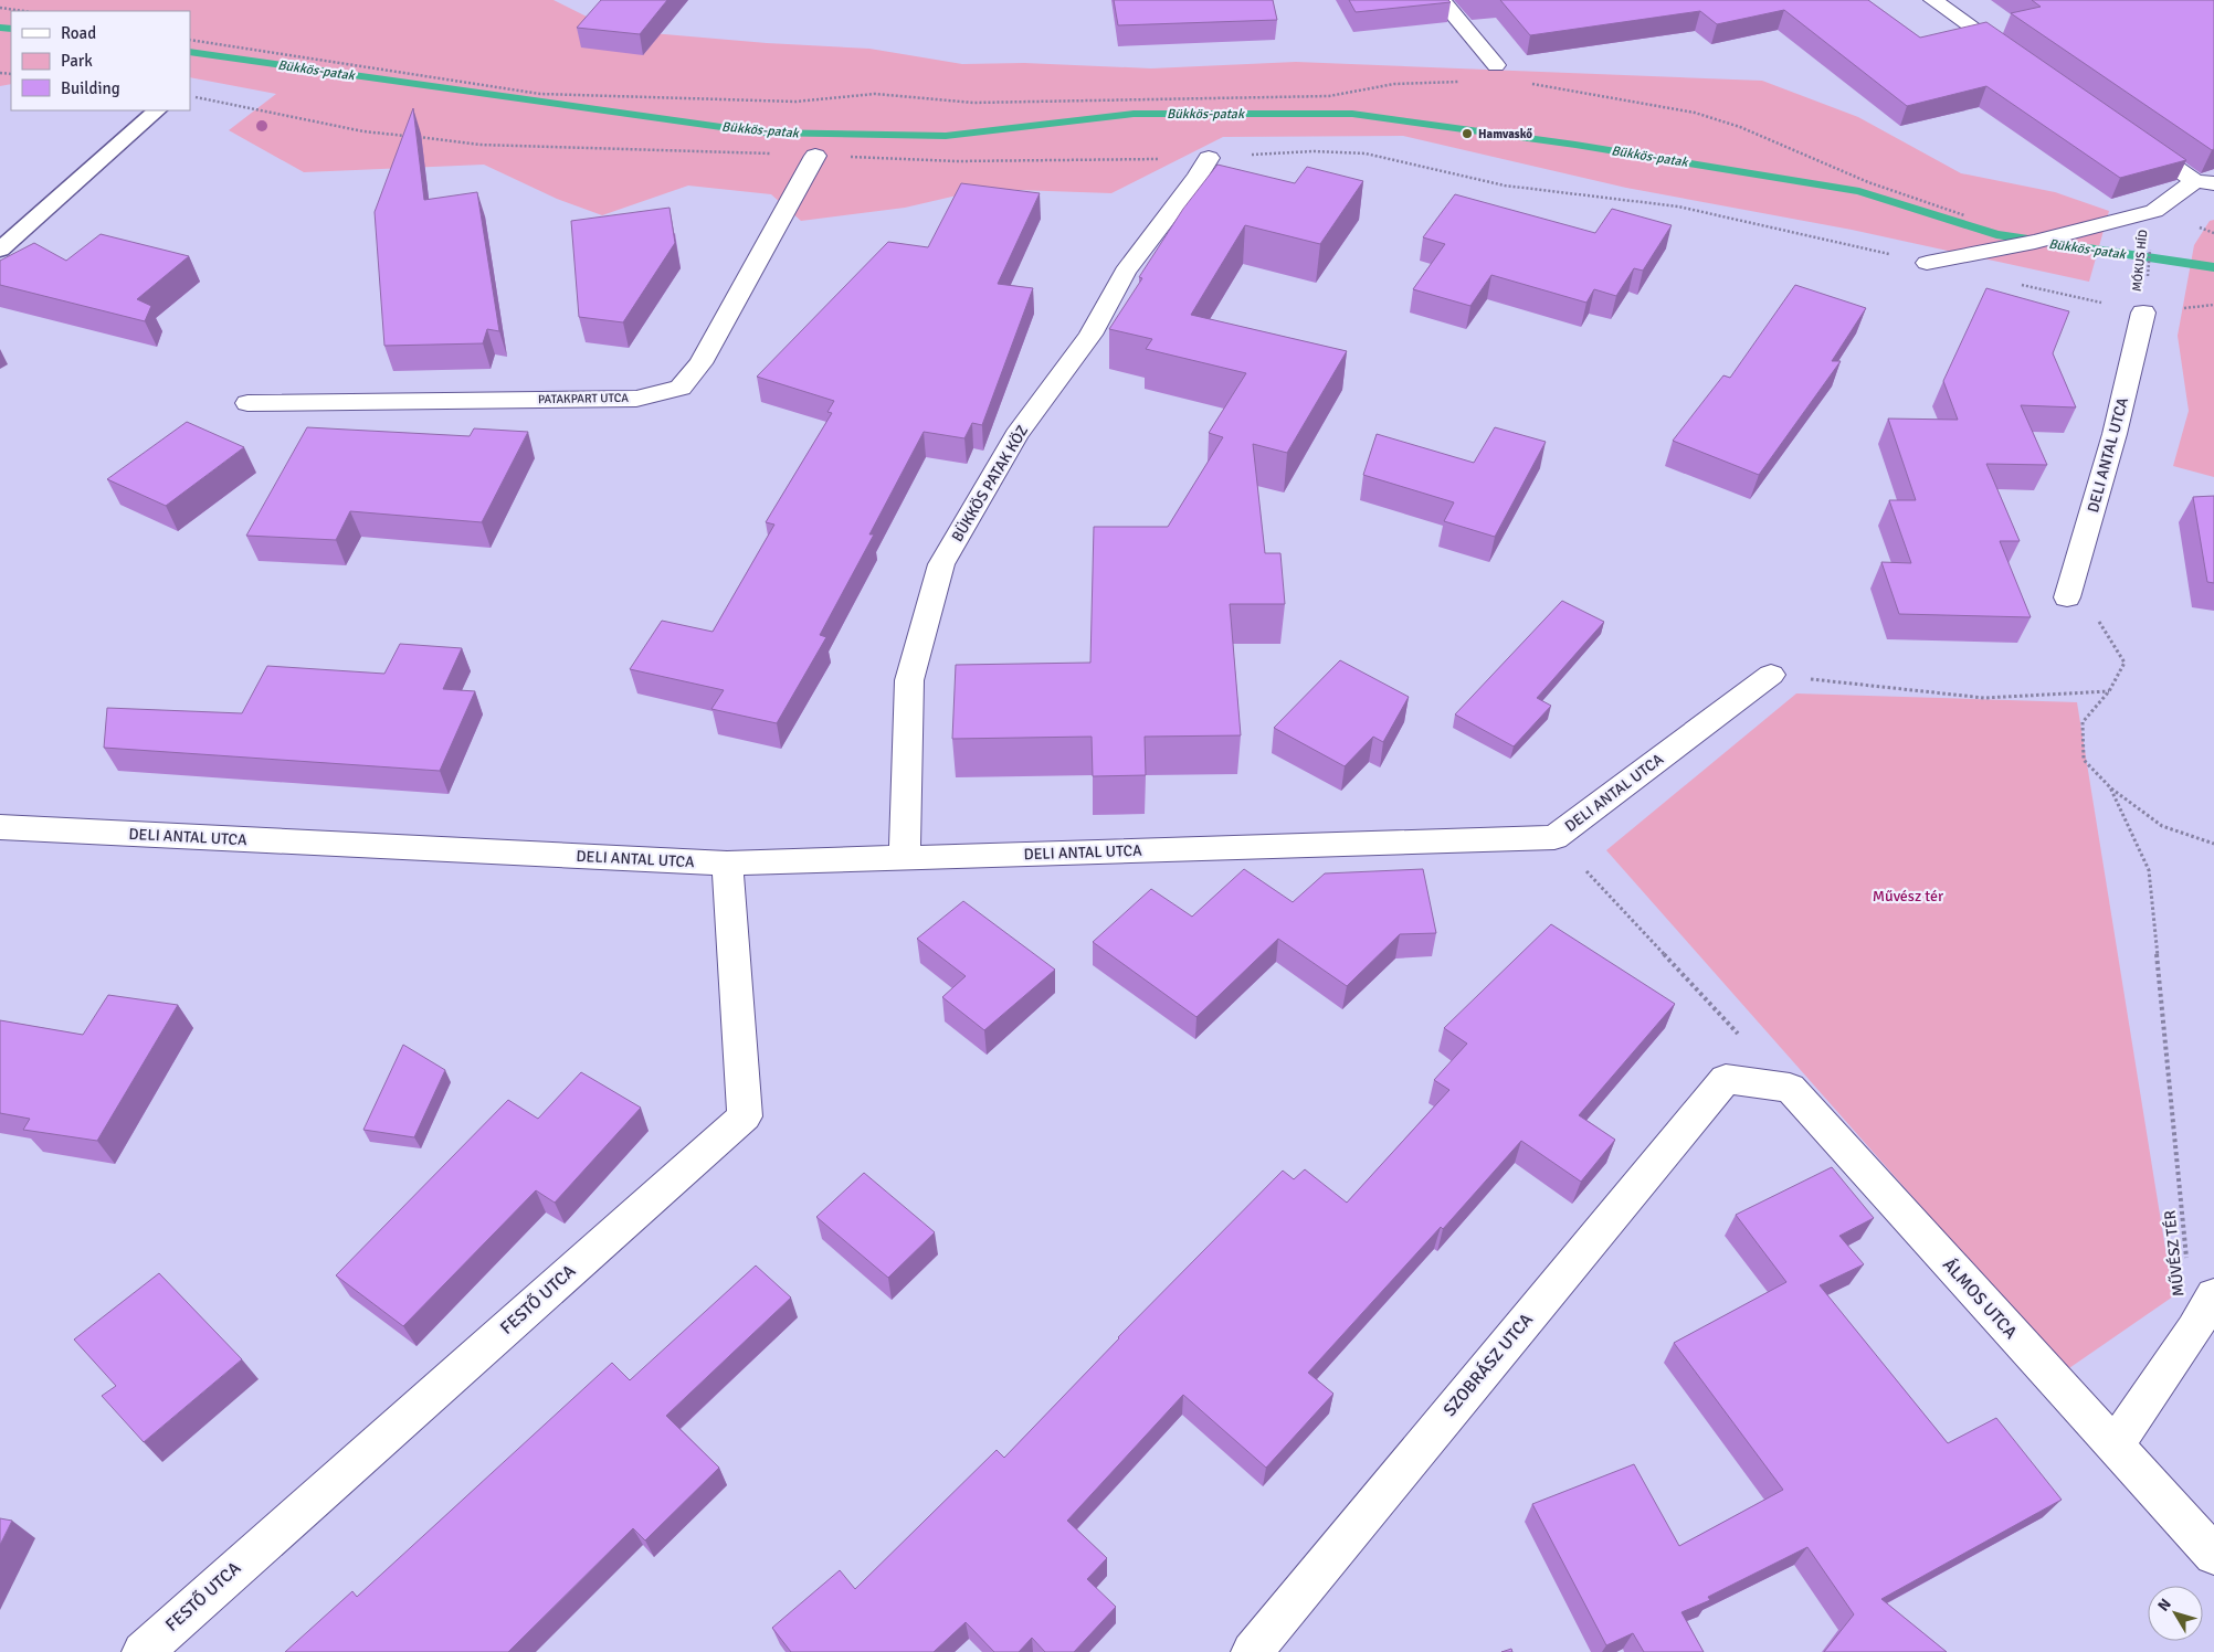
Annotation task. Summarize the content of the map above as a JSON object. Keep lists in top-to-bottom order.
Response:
{
  "streets": {
    "street": [
      "PATAKPART UTCA",
      "DELI ANTAL UTCA",
      "BÜKKÖS PATAK KÖZ",
      "ÁLMOS UTCA",
      "FESTŐ UTCA",
      "SZOBRÁSZ UTCA"
    ],
    "path": ["MÓKUS HÍD", "MŰVÉSZ TÉR"]
  },
  "crossings": [
    ["MÓKUS HÍD", "DELI ANTAL UTCA"],
    ["DELI ANTAL UTCA", "BÜKKÖS PATAK KÖZ"],
    ["DELI ANTAL UTCA", "MŰVÉSZ TÉR"],
    ["DELI ANTAL UTCA", "FESTŐ UTCA"],
    ["ÁLMOS UTCA", "SZOBRÁSZ UTCA"]
  ],
  "water": ["Bükkös-patak"],
  "parks": ["Művész tér"],
  "places": ["Hamvaskő"],
  "legend": ["Road", "Park", "Building"],
  "north": "top left"
}
